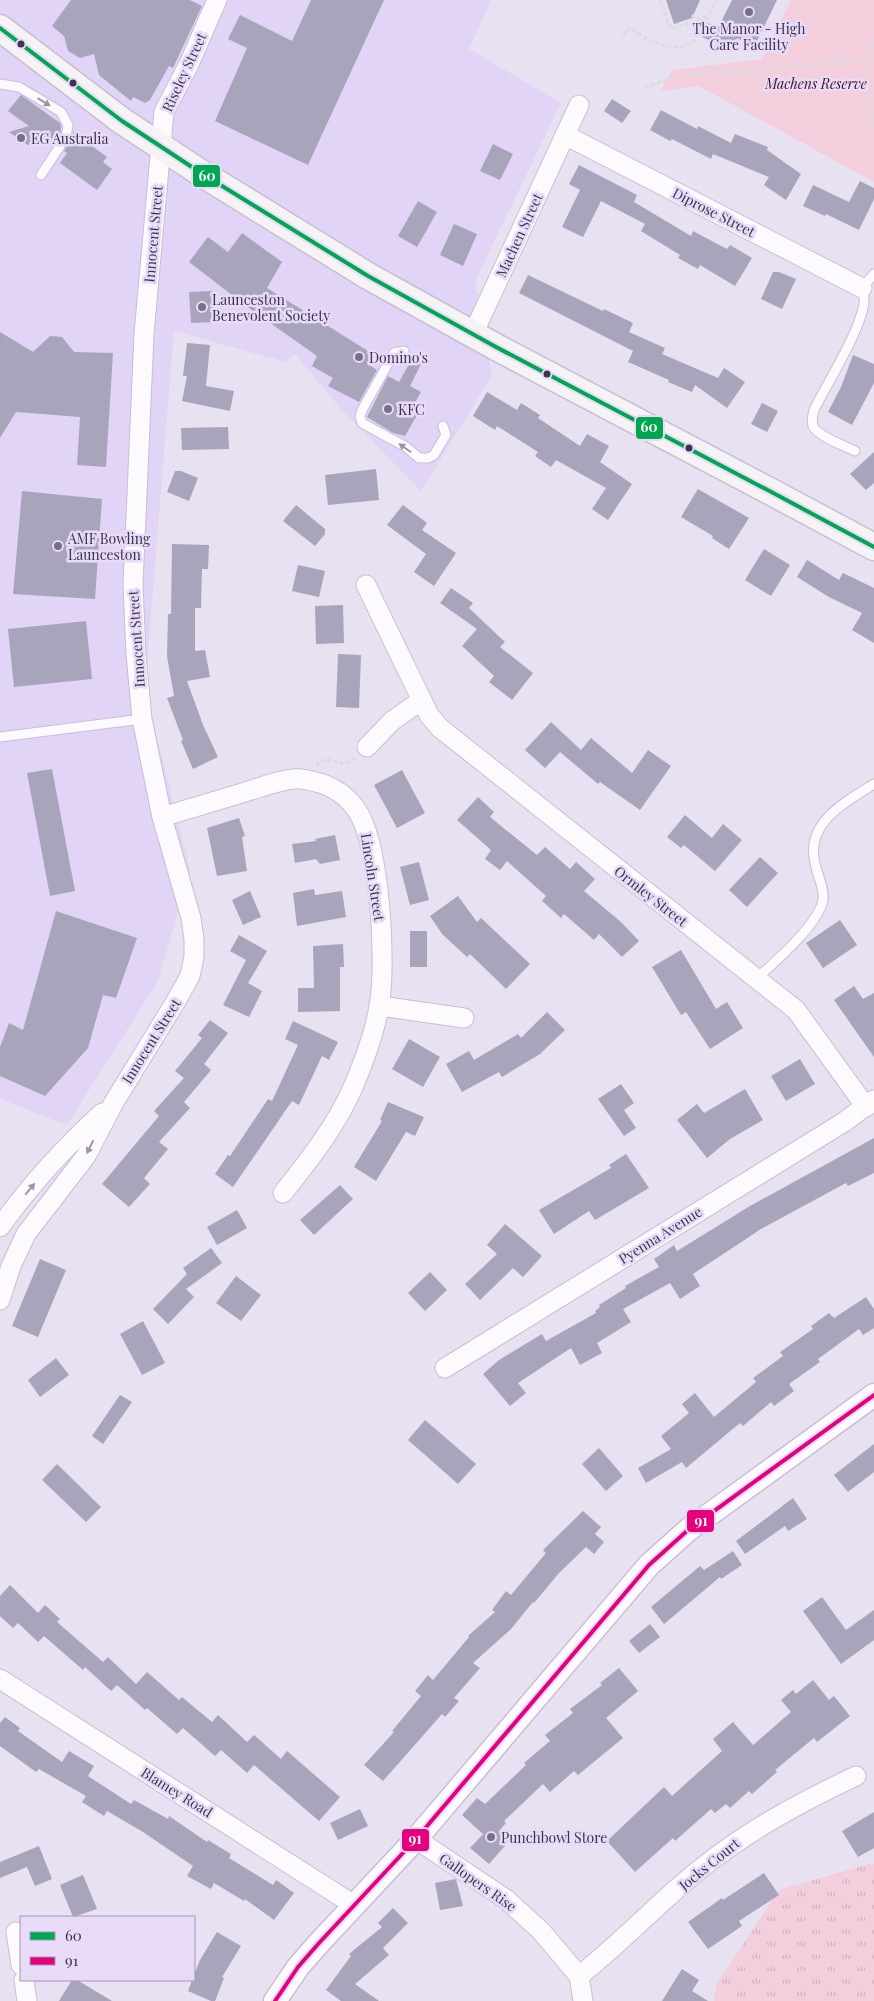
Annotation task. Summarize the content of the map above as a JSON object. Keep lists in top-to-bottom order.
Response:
{
  "streets": {
    "street": [
      "Riseley Street",
      "Diprose Street",
      "Innocent Street",
      "Machen Street",
      "Lincoln Street",
      "Ormley Street",
      "Pyenna Avenue",
      "Blamey Road",
      "Jocks Court",
      "Gallopers Rise"
    ]
  },
  "crossings": [
    ["Riseley Street", "Innocent Street"],
    ["Diprose Street", "Machen Street"],
    ["Innocent Street", "Lincoln Street"],
    ["Ormley Street", "Pyenna Avenue"],
    ["Jocks Court", "Gallopers Rise"]
  ],
  "parks": ["Machens Reserve"],
  "places": [
    "The Manor - High Care Facility",
    "EG Australia",
    "Launceston Benevolent Society",
    "Domino's",
    "KFC",
    "AMF Bowling Launceston",
    "Punchbowl Store"
  ],
  "lines": ["transit line 60", "transit line 91"],
  "legend": ["60", "91"]
}
